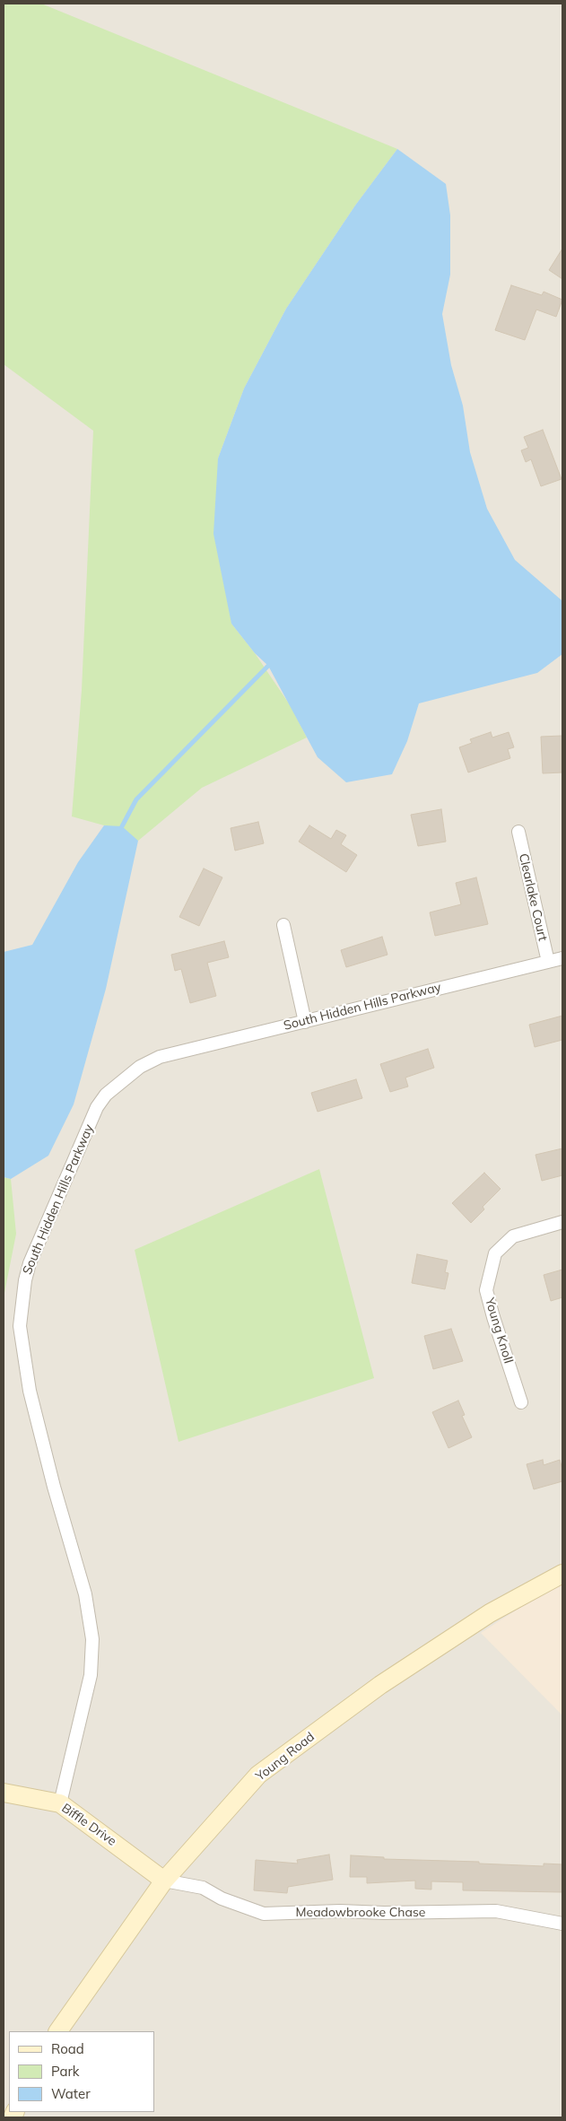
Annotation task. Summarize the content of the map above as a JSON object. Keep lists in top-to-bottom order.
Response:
{
  "streets": {
    "street": [
      "Clearlake Court",
      "South Hidden Hills Parkway",
      "Young Knoll",
      "Young Road",
      "Biffle Drive",
      "Meadowbrooke Chase"
    ]
  },
  "crossings": [
    ["Clearlake Court", "South Hidden Hills Parkway"],
    ["South Hidden Hills Parkway", "Biffle Drive"],
    ["Young Road", "Biffle Drive"],
    ["Young Road", "Meadowbrooke Chase"],
    ["Biffle Drive", "Meadowbrooke Chase"]
  ],
  "legend": ["Road", "Park", "Water"]
}
